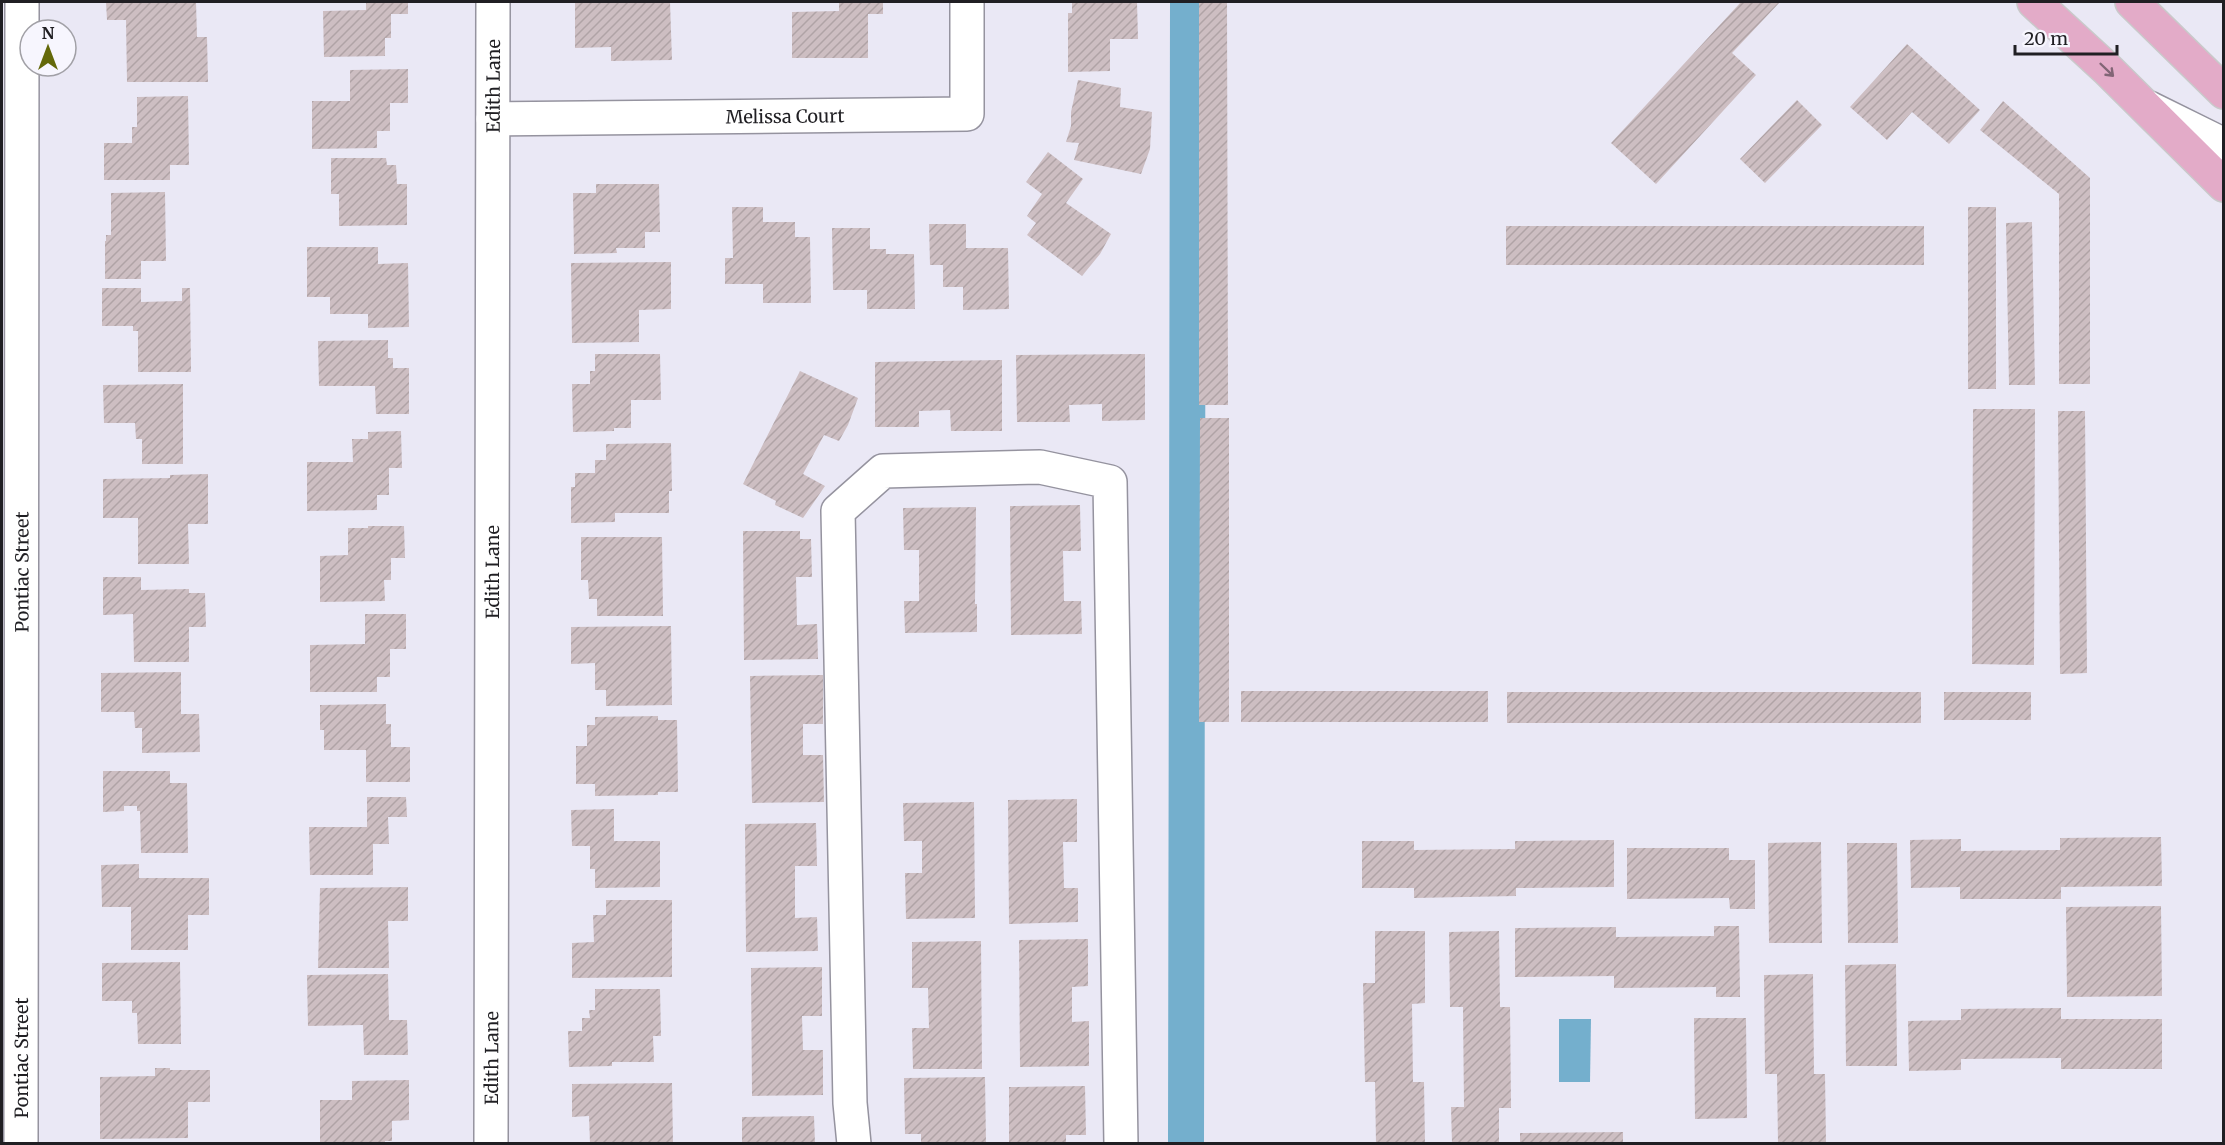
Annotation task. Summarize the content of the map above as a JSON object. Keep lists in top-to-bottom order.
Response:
{
  "streets": {
    "street": ["Edith Lane", "Melissa Court", "Pontiac Street"]
  },
  "crossings": [
    ["Edith Lane", "Melissa Court"]
  ],
  "scale_bar": "20 m",
  "north": "top"
}
